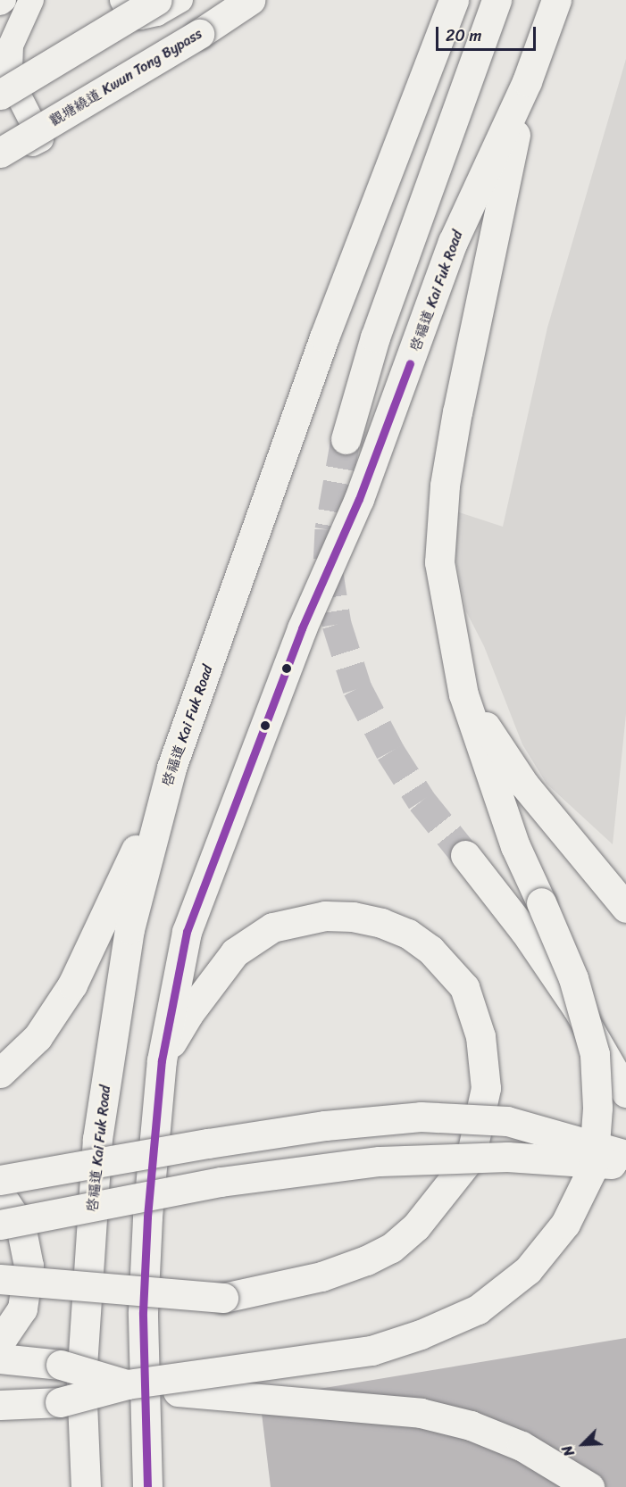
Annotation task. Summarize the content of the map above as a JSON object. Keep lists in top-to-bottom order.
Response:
{
  "streets": {
    "main road": ["觀塘繞道 Kwun Tong Bypass", "啓福道 Kai Fuk Road"]
  },
  "scale_bar": "20 m",
  "north": "bottom left"
}
